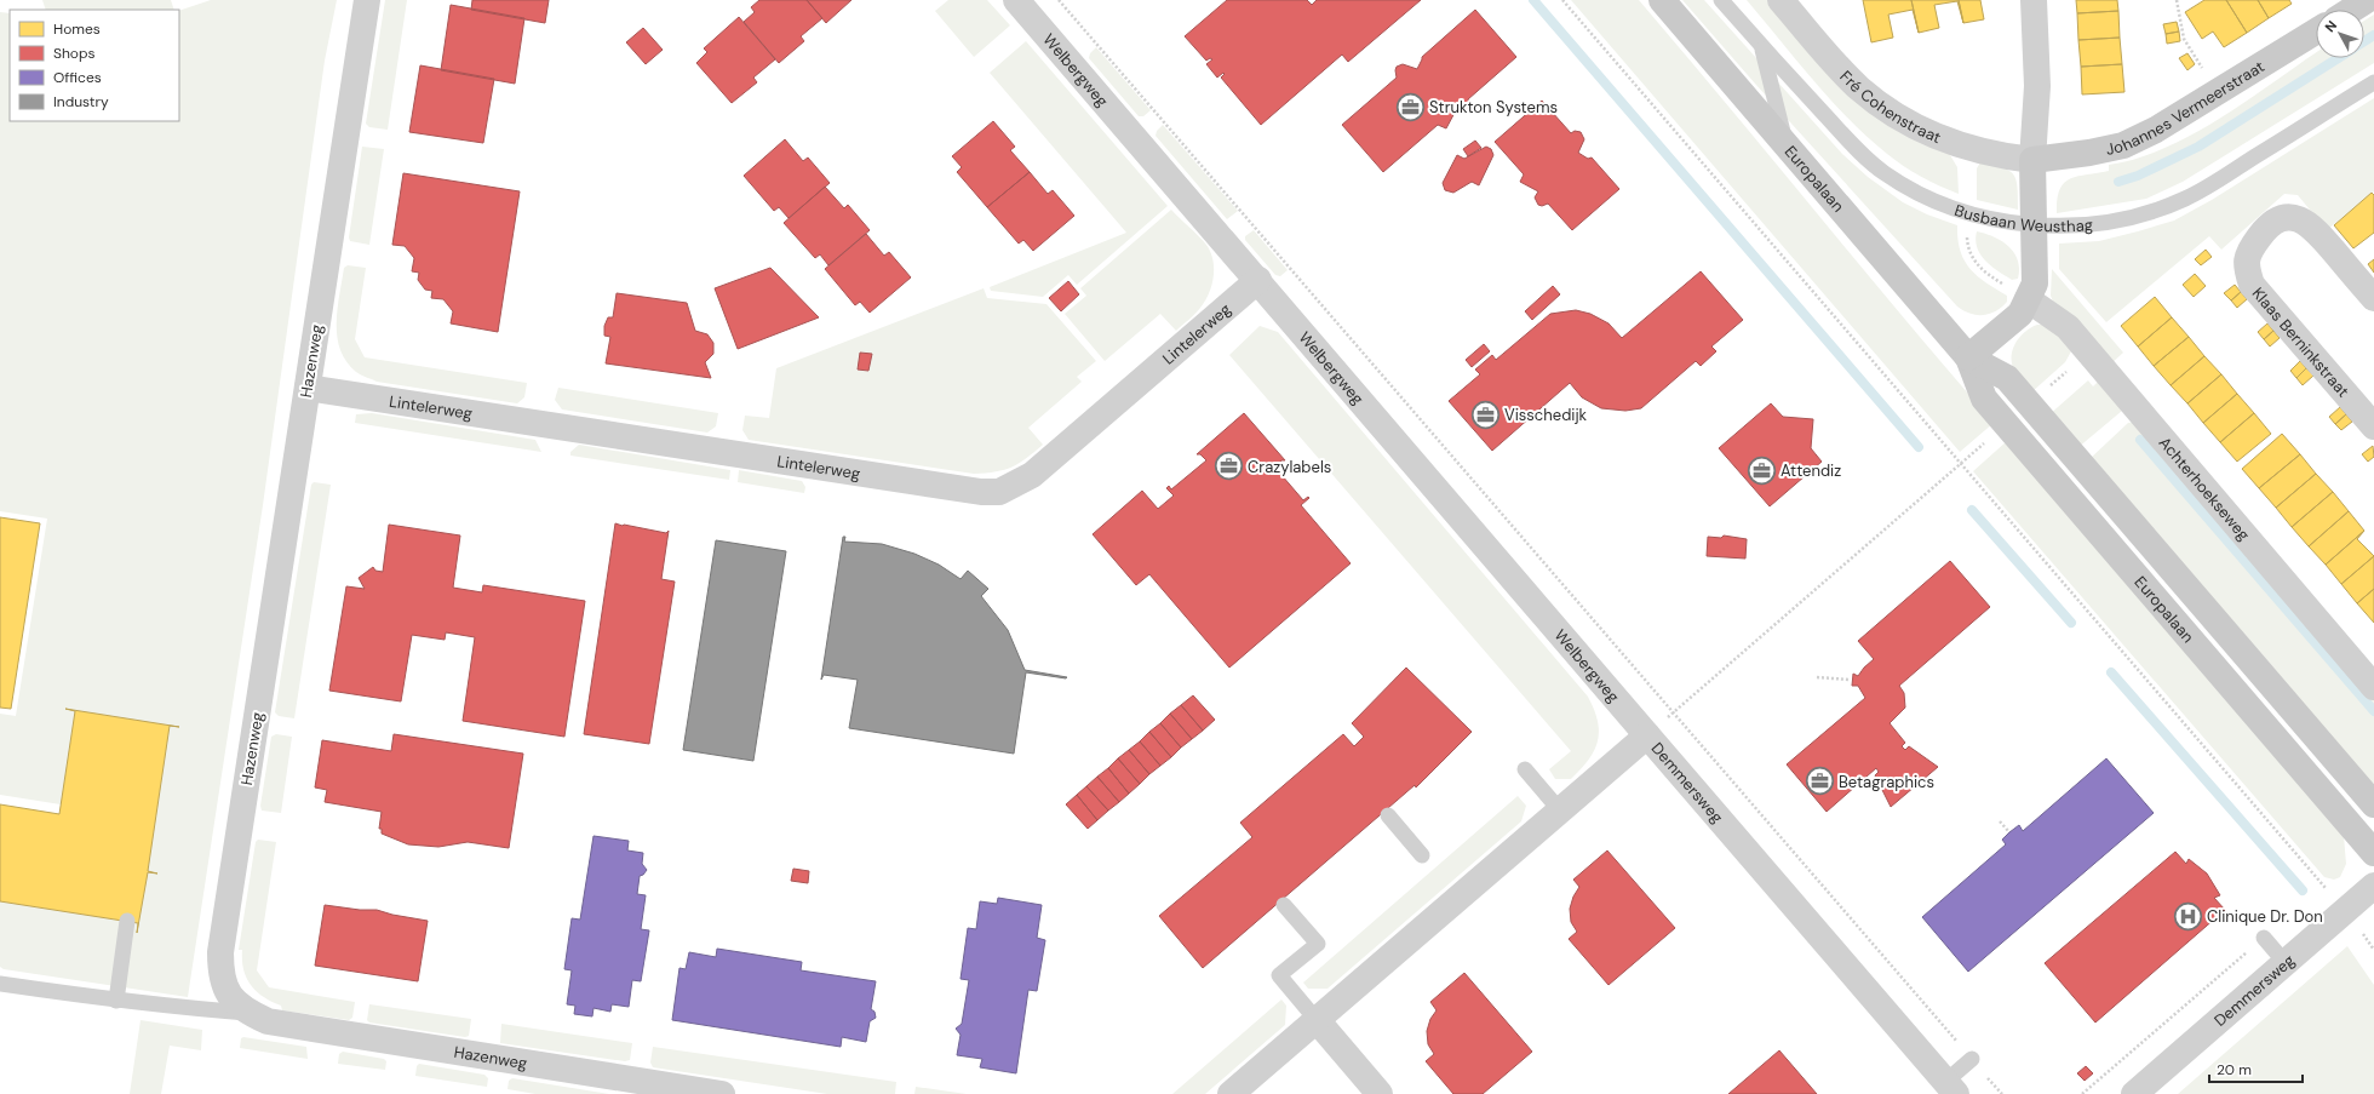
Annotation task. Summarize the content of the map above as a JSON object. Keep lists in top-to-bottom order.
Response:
{
  "streets": {
    "street": [
      "Welbergweg",
      "Fré Cohenstraat",
      "Johannes Vermeerstraat",
      "Europalaan",
      "Lintelerweg",
      "Klaas Berninkstraat",
      "Hazenweg",
      "Achterhoekseweg",
      "Demmersweg"
    ],
    "lane": ["Busbaan Weusthag"]
  },
  "crossings": [
    ["Welbergweg", "Lintelerweg"],
    ["Welbergweg", "Demmersweg"],
    ["Fré Cohenstraat", "Johannes Vermeerstraat"],
    ["Lintelerweg", "Hazenweg"]
  ],
  "places": {
    "office": [
      "Strukton Systems",
      "Visschedijk",
      "Crazylabels",
      "Attendiz",
      "Betagraphics"
    ],
    "hospital": ["Clinique Dr. Don"]
  },
  "legend": [
    "Homes",
    "Shops",
    "Offices",
    "Industry"
  ],
  "scale_bar": "20 m",
  "north": "top left"
}
